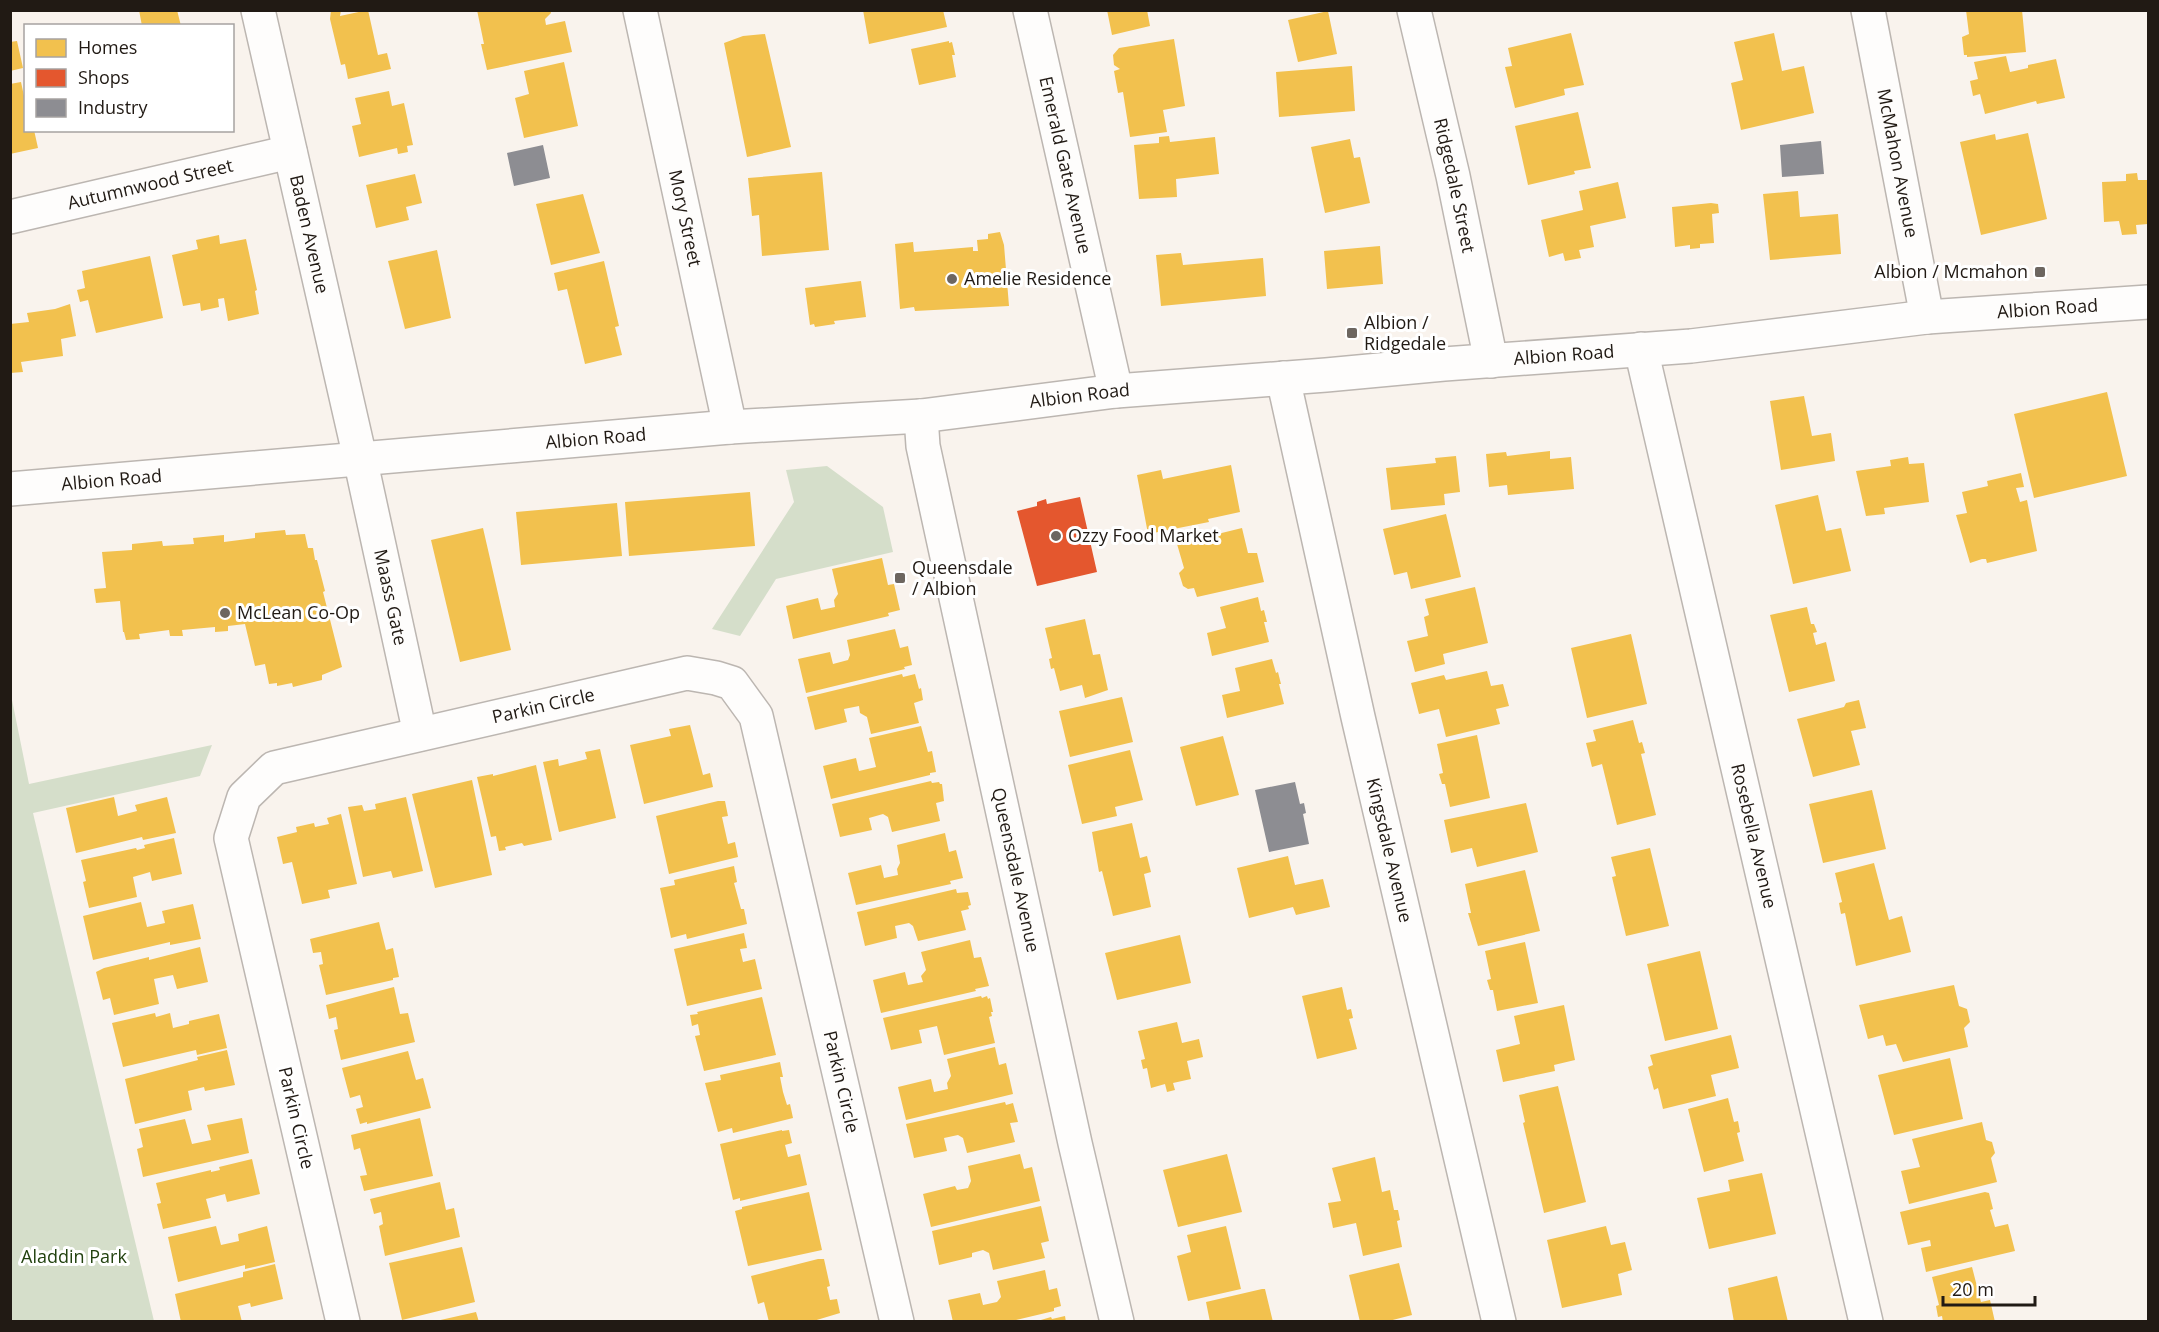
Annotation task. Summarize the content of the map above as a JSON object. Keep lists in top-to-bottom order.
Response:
{
  "streets": {
    "street": [
      "McMahon Avenue",
      "Emerald Gate Avenue",
      "Autumnwood Street",
      "Ridgedale Street",
      "Mory Street",
      "Baden Avenue",
      "Albion Road",
      "Maass Gate",
      "Parkin Circle",
      "Rosebella Avenue",
      "Kingsdale Avenue",
      "Queensdale Avenue"
    ]
  },
  "crossings": [
    ["McMahon Avenue", "Albion Road"],
    ["Emerald Gate Avenue", "Albion Road"],
    ["Autumnwood Street", "Baden Avenue"],
    ["Ridgedale Street", "Albion Road"],
    ["Mory Street", "Albion Road"],
    ["Baden Avenue", "Albion Road"],
    ["Baden Avenue", "Maass Gate"],
    ["Albion Road", "Maass Gate"],
    ["Albion Road", "Rosebella Avenue"],
    ["Albion Road", "Kingsdale Avenue"],
    ["Albion Road", "Queensdale Avenue"],
    ["Maass Gate", "Parkin Circle"]
  ],
  "parks": ["Aladdin Park"],
  "places": {
    "transit": ["Albion / Mcmahon", "Albion / Ridgedale", "Queensdale / Albion"],
    "other": ["Amelie Residence", "Ozzy Food Market", "McLean Co-Op"]
  },
  "legend": ["Homes", "Shops", "Industry"],
  "scale_bar": "20 m"
}
